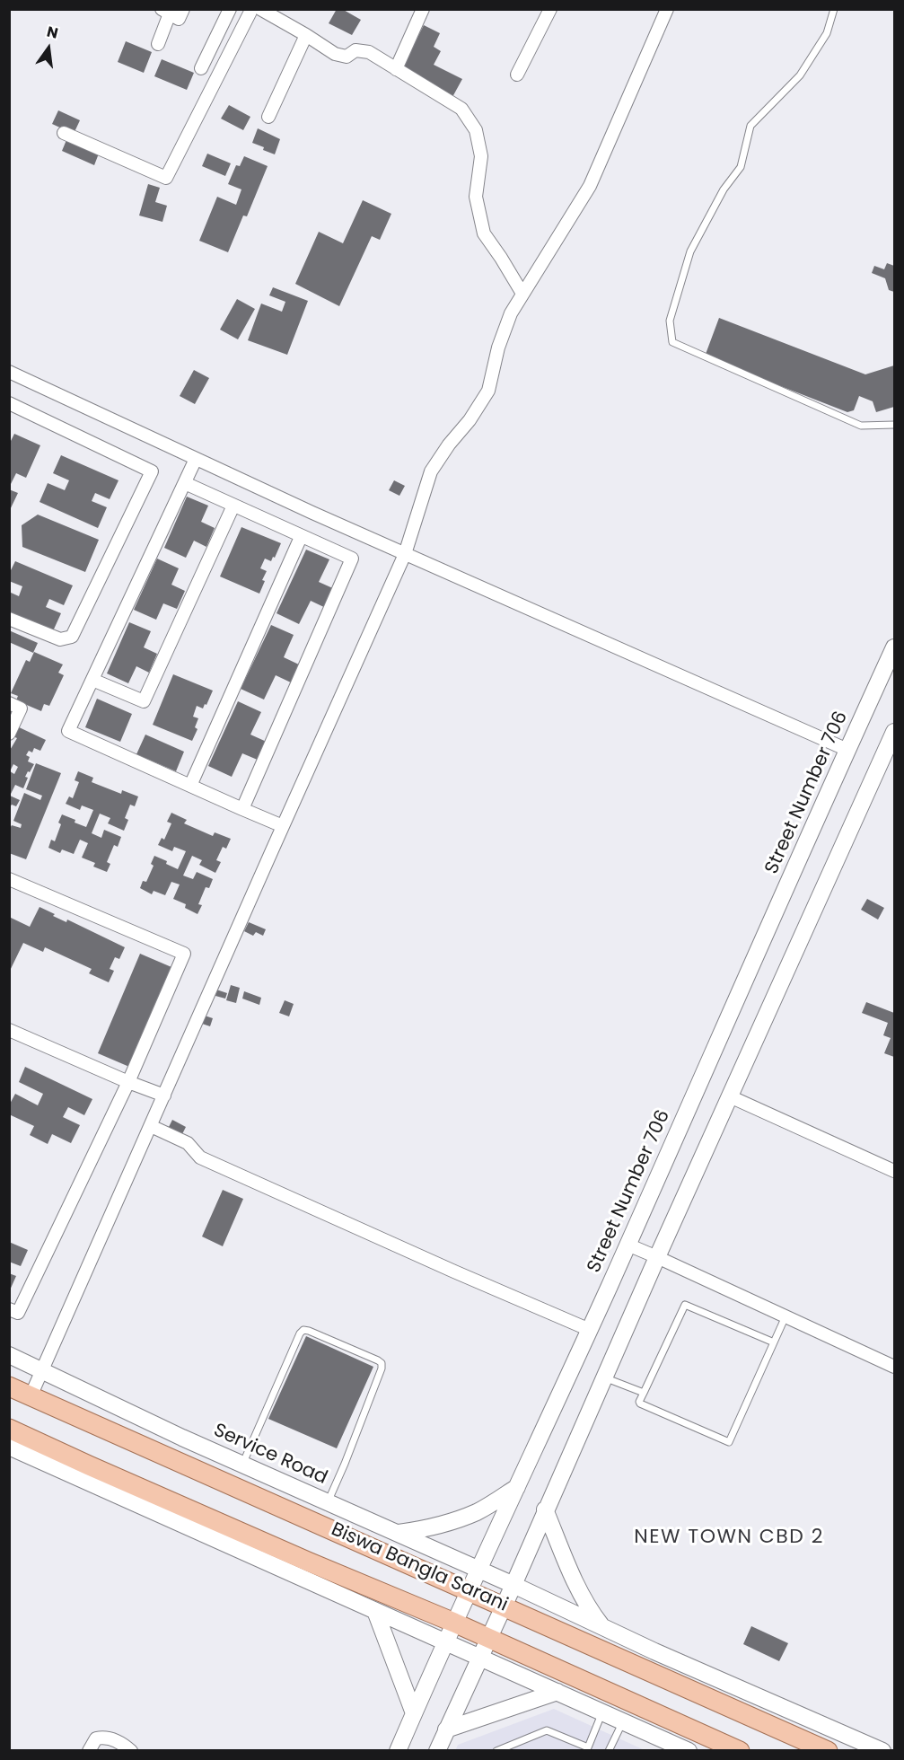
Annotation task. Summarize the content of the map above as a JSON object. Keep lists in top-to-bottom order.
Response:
{
  "streets": {
    "main road": ["Biswa Bangla Sarani"],
    "street": ["Street Number 706", "Service Road"]
  },
  "crossings": [
    ["Street Number 706", "Service Road"],
    ["Street Number 706", "Biswa Bangla Sarani"]
  ],
  "districts": ["NEW TOWN CBD 2"],
  "north": "top"
}
